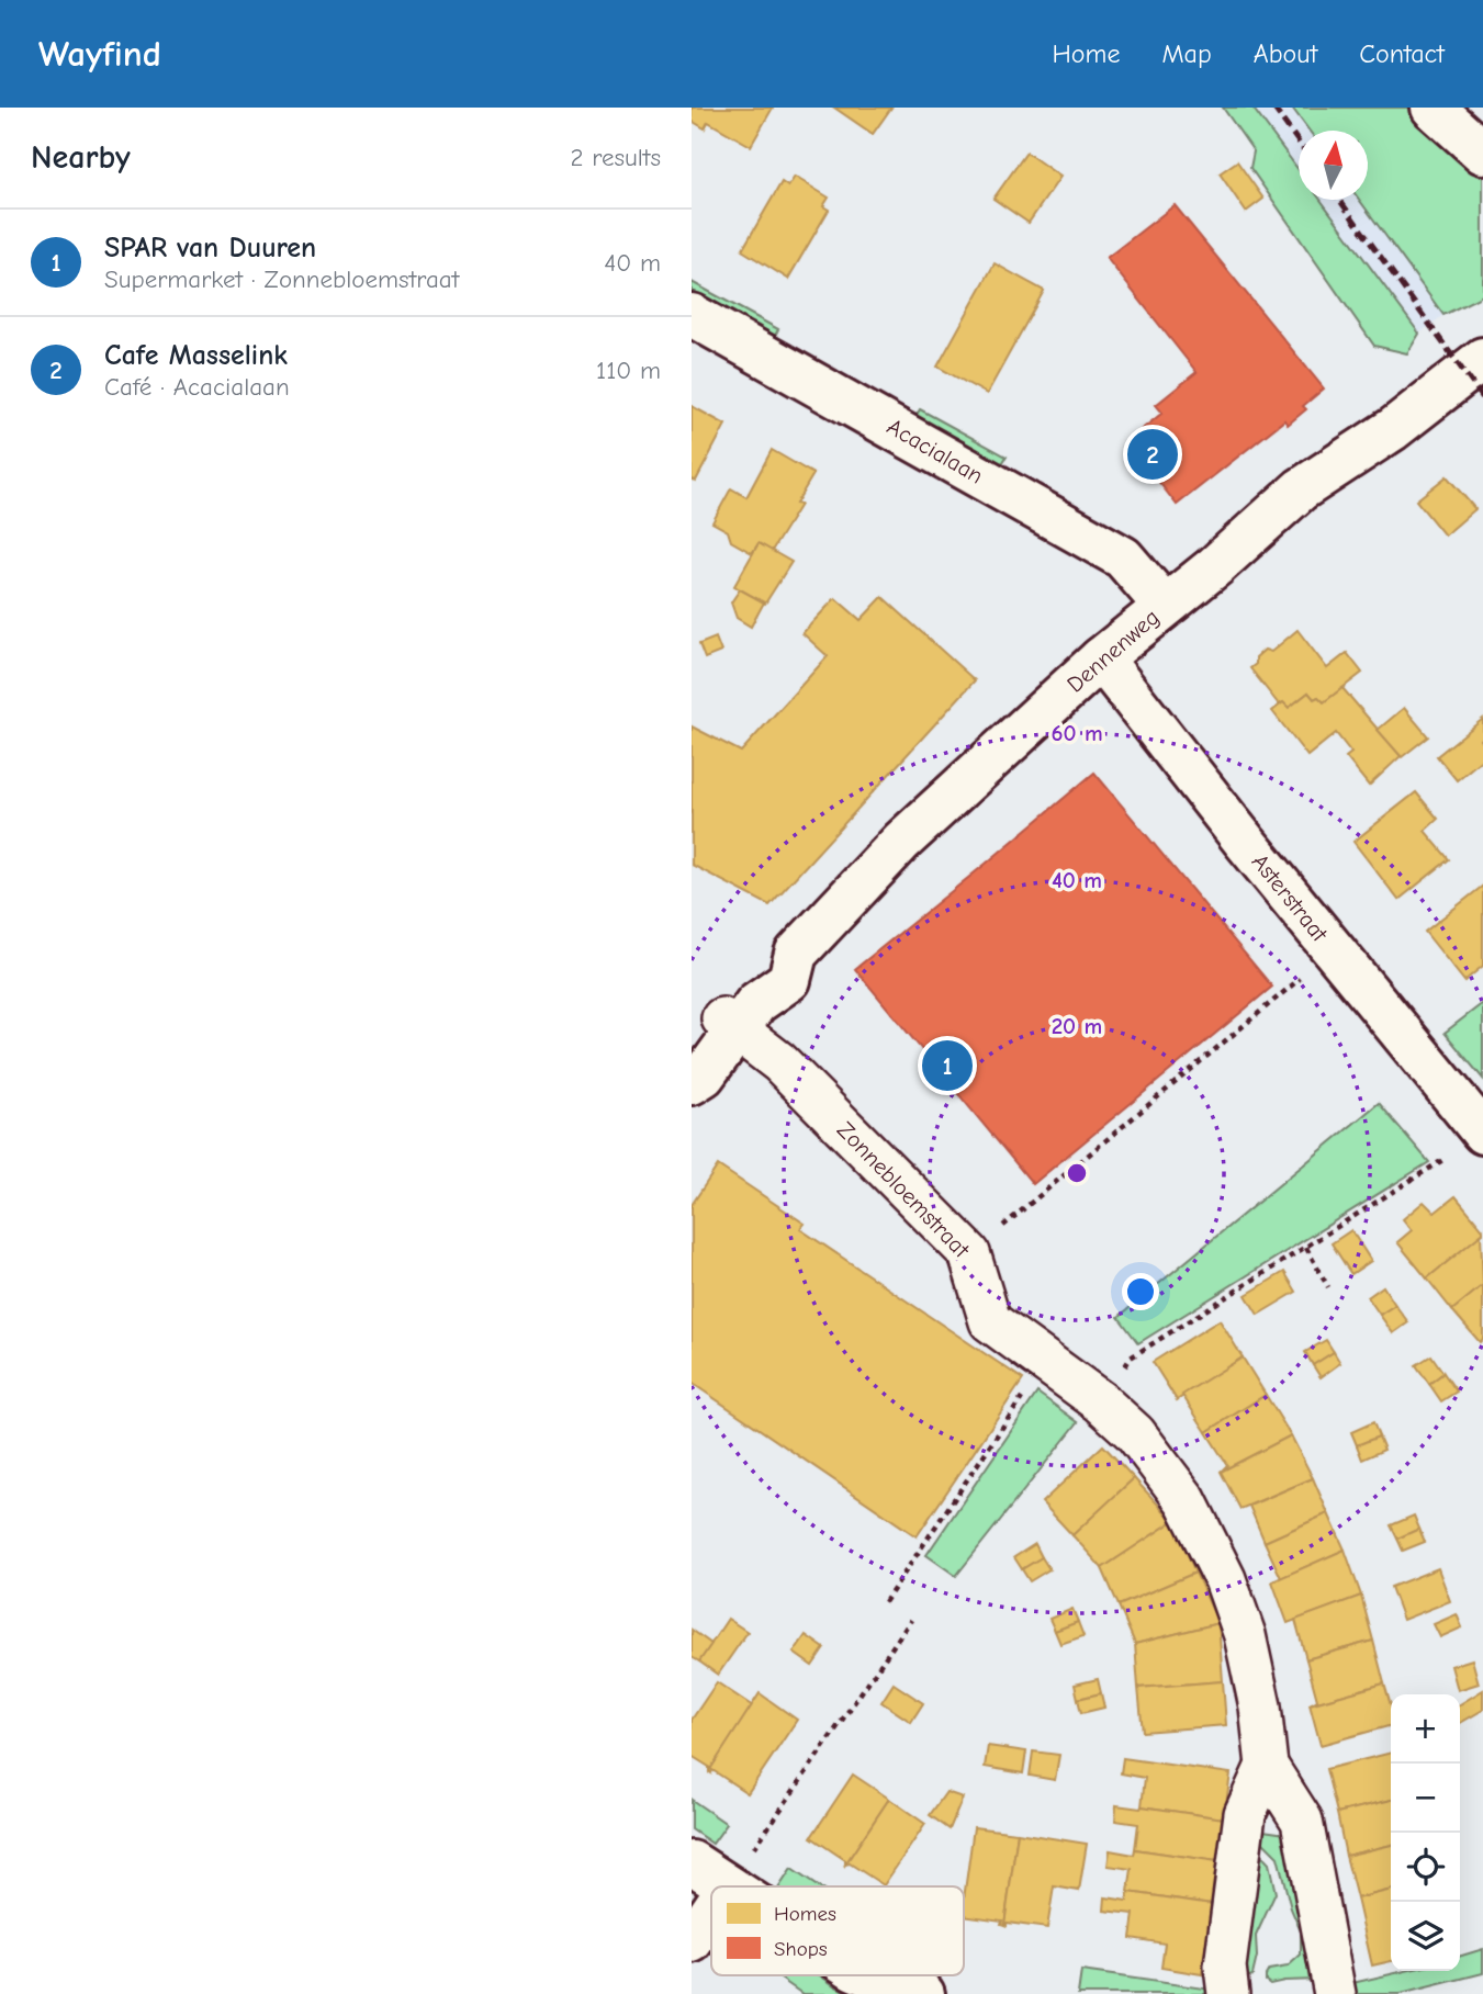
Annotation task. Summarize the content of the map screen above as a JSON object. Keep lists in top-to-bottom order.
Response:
{
  "streets": {
    "street": [
      "Acacialaan",
      "Dennenweg",
      "Asterstraat",
      "Zonnebloemstraat"
    ]
  },
  "crossings": [
    ["Acacialaan", "Dennenweg"],
    ["Dennenweg", "Asterstraat"],
    ["Dennenweg", "Zonnebloemstraat"]
  ],
  "legend": ["Homes", "Shops"],
  "north": "top",
  "page": {
    "header": "Wayfind",
    "nav": [
      "Home",
      "Map",
      "About",
      "Contact"
    ],
    "heading": ["Nearby", "2 results"],
    "list": [
      {
        "mark": "1",
        "name": "SPAR van Duuren",
        "note": "Supermarket · Zonnebloemstraat",
        "value": "40 m"
      },
      {
        "mark": "2",
        "name": "Cafe Masselink",
        "note": "Café · Acacialaan",
        "value": "110 m"
      }
    ],
    "pins": ["2", "1"],
    "map_buttons": ["+", "−"]
  },
  "rings": ["60 m", "40 m", "20 m"]
}
